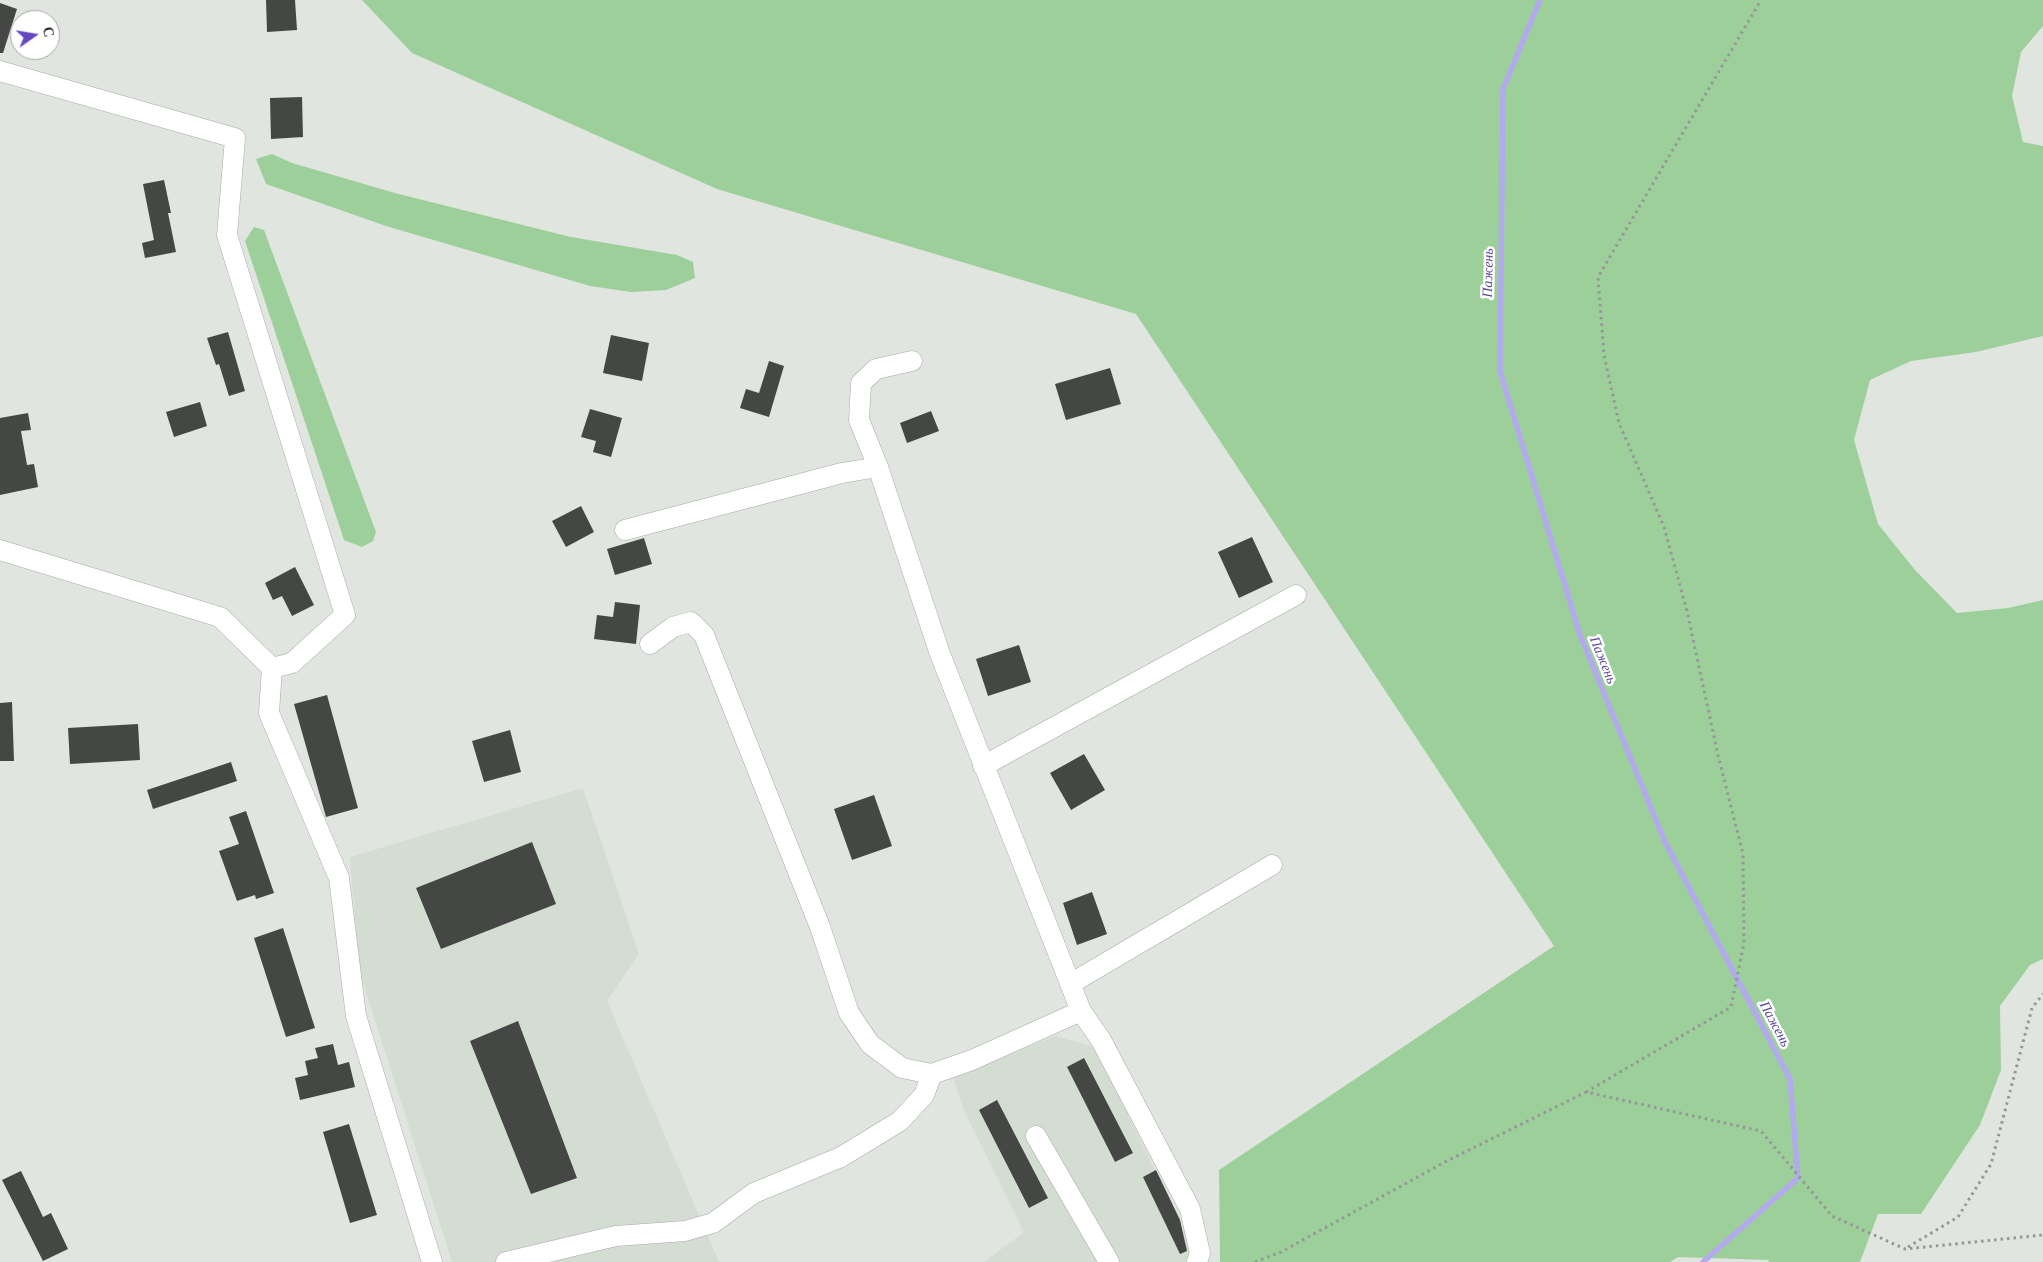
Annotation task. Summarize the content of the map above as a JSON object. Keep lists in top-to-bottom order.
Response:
{
  "water": ["Пажень"],
  "north": "right"
}
